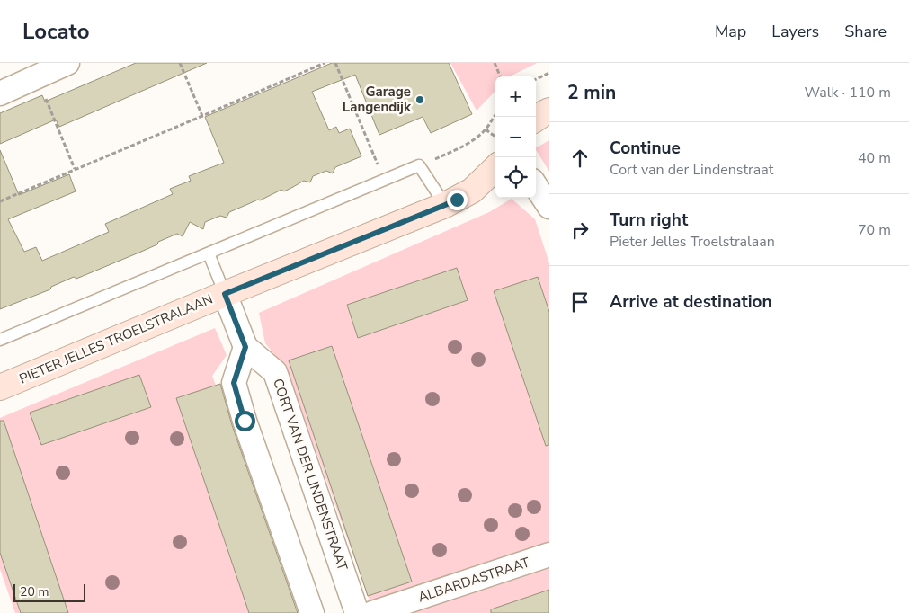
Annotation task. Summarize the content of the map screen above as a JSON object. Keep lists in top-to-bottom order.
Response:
{
  "streets": {
    "street": ["PIETER JELLES TROELSTRALAAN", "CORT VAN DER LINDENSTRAAT", "ALBARDASTRAAT"]
  },
  "crossings": [
    ["PIETER JELLES TROELSTRALAAN", "CORT VAN DER LINDENSTRAAT"]
  ],
  "places": ["Garage Langendijk"],
  "scale_bar": "20 m",
  "page": {
    "header": "Locato",
    "nav": ["Map", "Layers", "Share"],
    "heading": ["2 min", "Walk · 110 m"],
    "map_buttons": ["+", "−"],
    "list": [
      ["Continue", "Cort van der Lindenstraat", "40 m"],
      ["Turn right", "Pieter Jelles Troelstralaan", "70 m"],
      "Arrive at destination"
    ],
    "scale": "20 m"
  }
}
